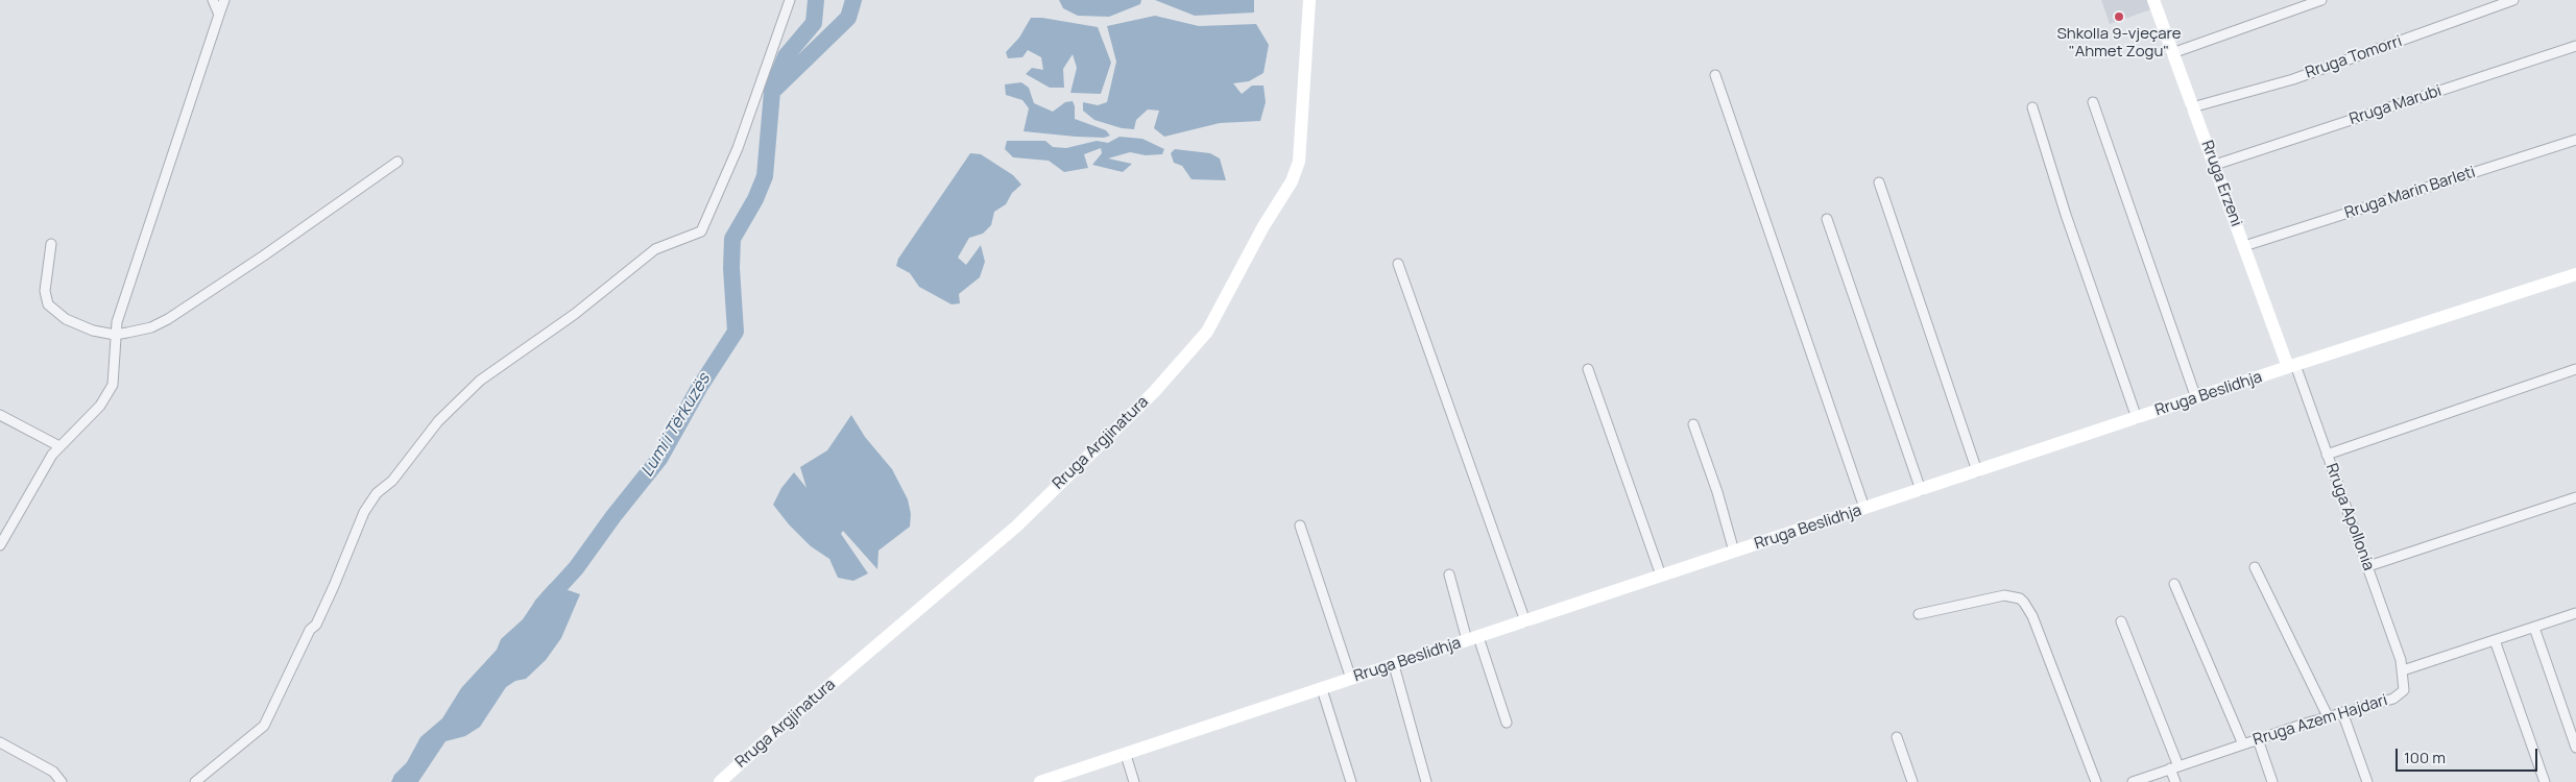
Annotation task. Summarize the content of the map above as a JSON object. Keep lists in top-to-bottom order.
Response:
{
  "streets": {
    "main road": ["Rruga Erzeni", "Rruga Beslidhja", "Rruga Argjinatura"],
    "street": [
      "Rruga Tomorri",
      "Rruga Marubi",
      "Rruga Marin Barleti",
      "Rruga Apollonia",
      "Rruga Azem Hajdari"
    ]
  },
  "crossings": [
    ["Rruga Tomorri", "Rruga Erzeni"],
    ["Rruga Marubi", "Rruga Erzeni"],
    ["Rruga Erzeni", "Rruga Marin Barleti"],
    ["Rruga Erzeni", "Rruga Beslidhja"],
    ["Rruga Erzeni", "Rruga Apollonia"],
    ["Rruga Beslidhja", "Rruga Apollonia"],
    ["Rruga Apollonia", "Rruga Azem Hajdari"]
  ],
  "water": ["Lumi i Tërkuzës"],
  "places": ["Shkolla 9-vjeçare \"Ahmet Zogu\""],
  "scale_bar": "100 m"
}
